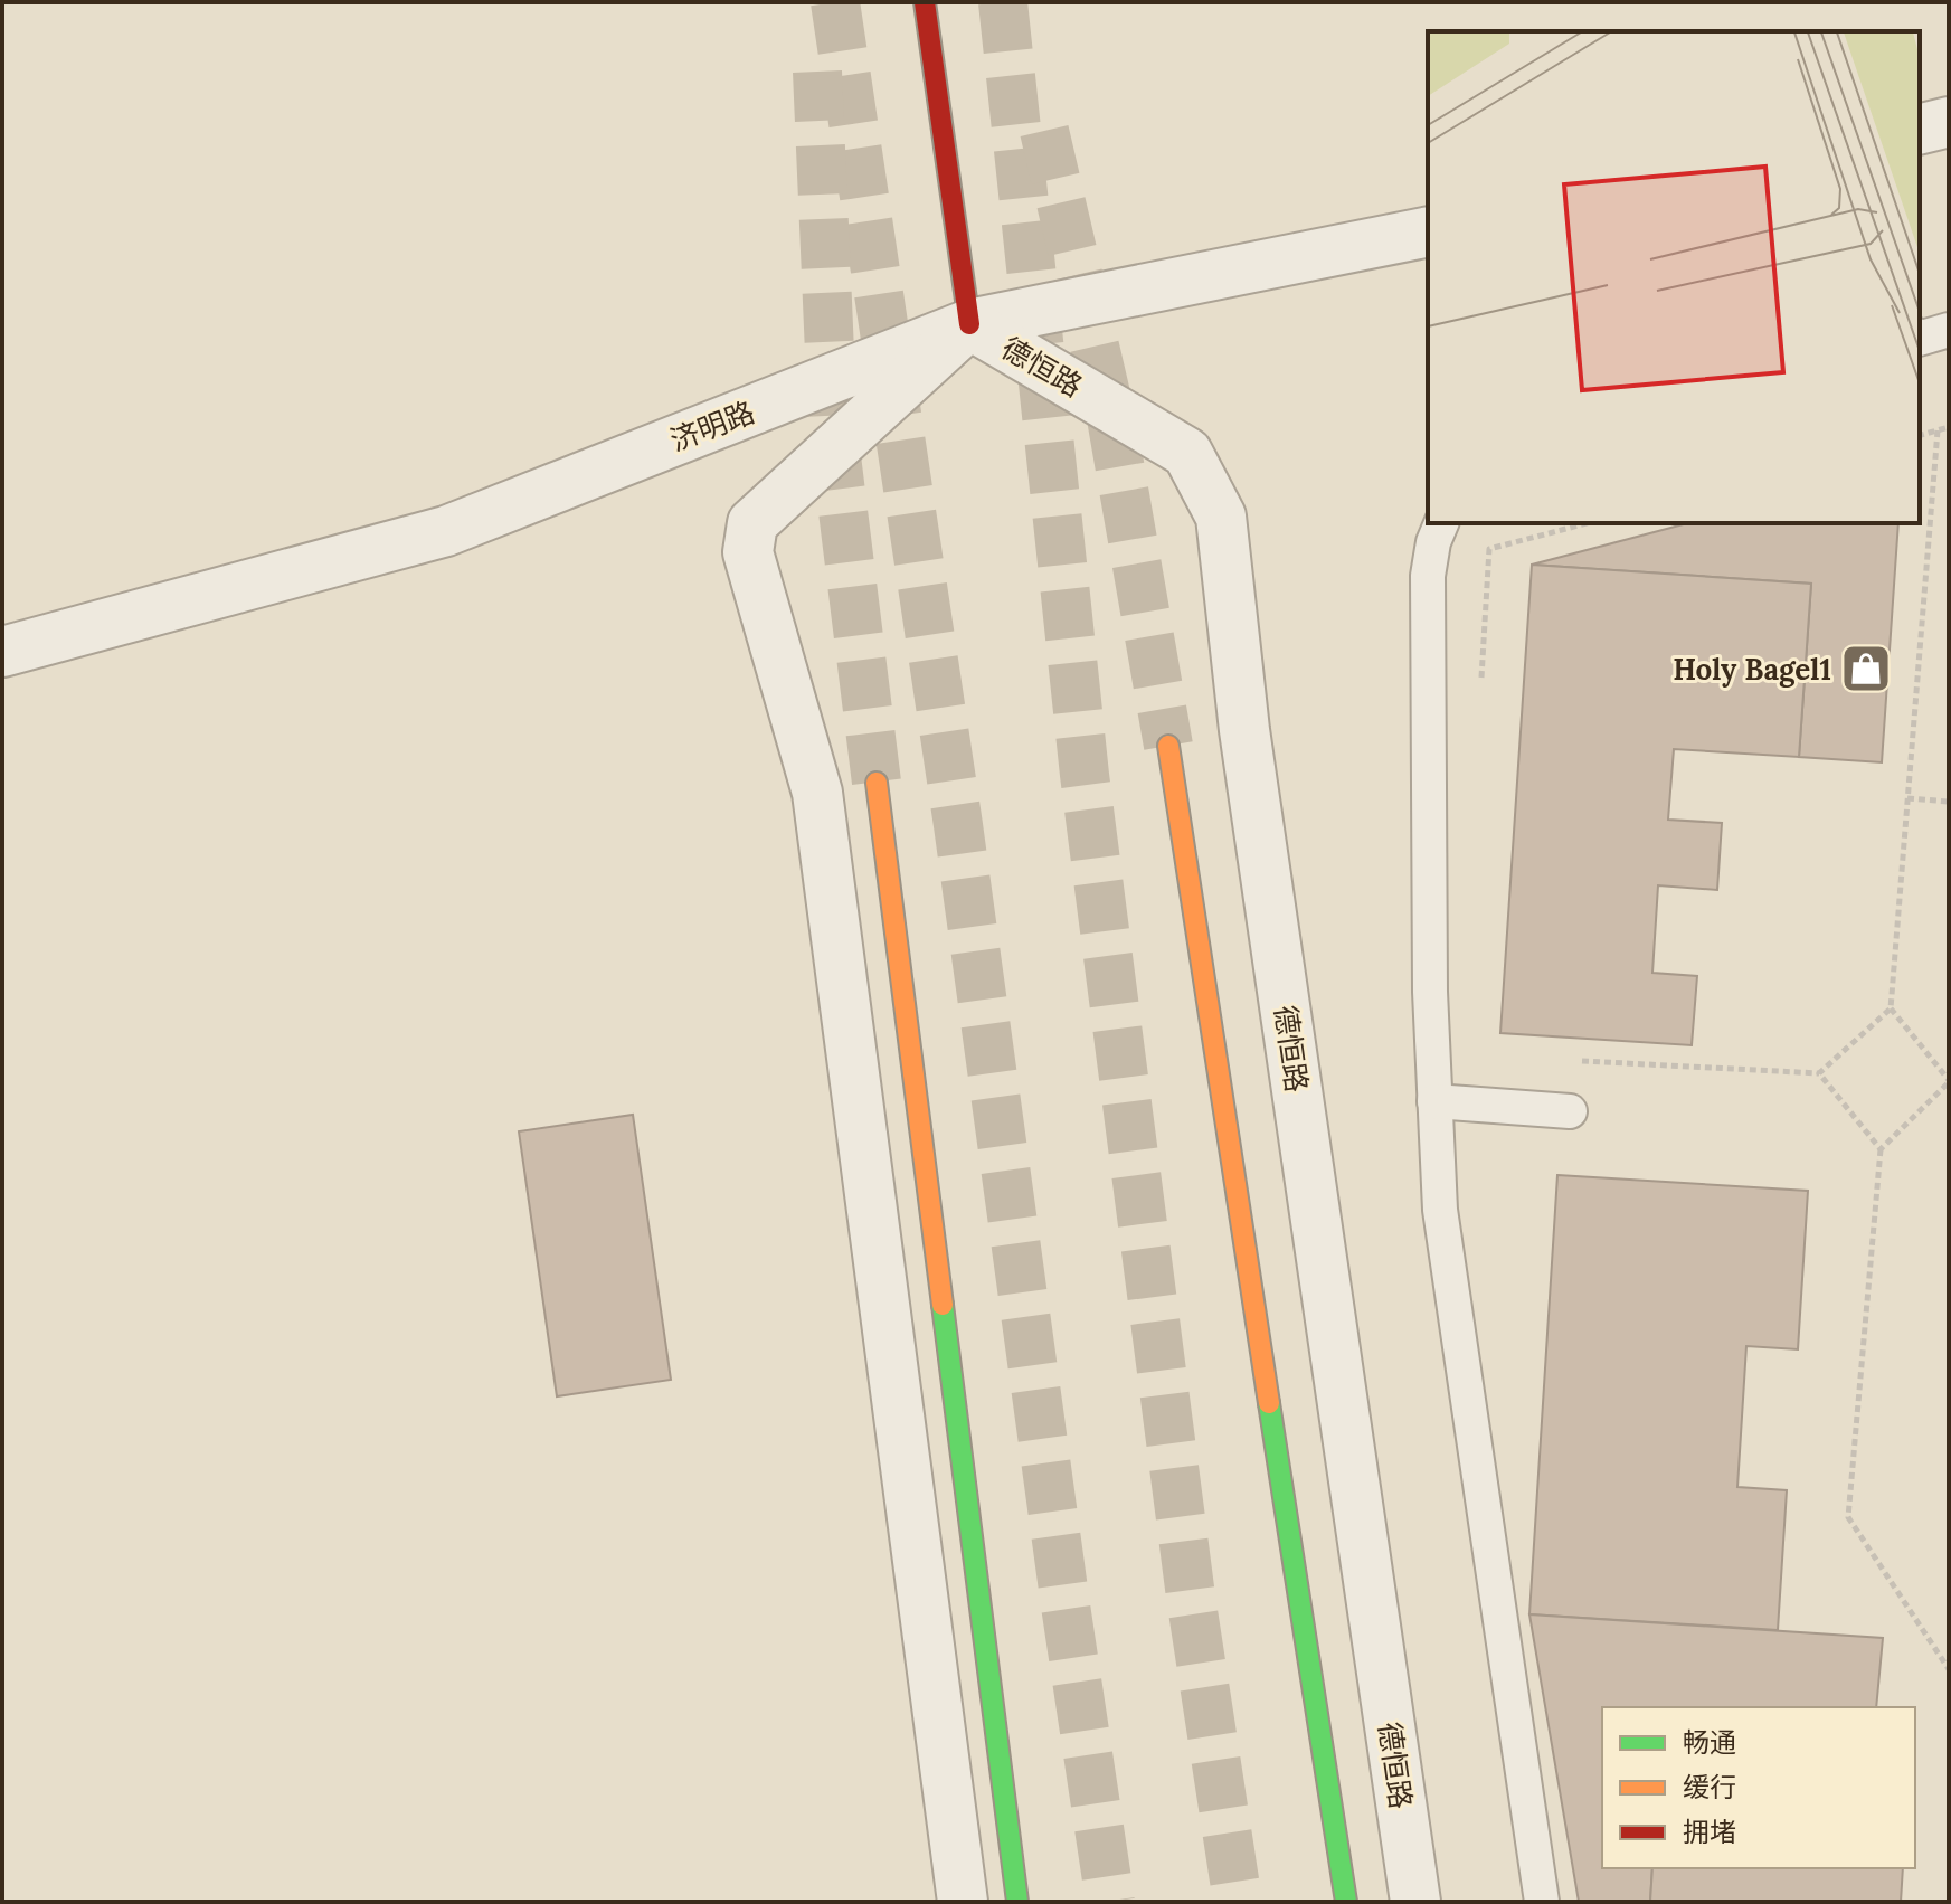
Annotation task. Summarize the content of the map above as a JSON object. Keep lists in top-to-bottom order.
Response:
{
  "streets": {
    "main road": ["德恒路"],
    "street": ["济明路"]
  },
  "crossings": [
    ["德恒路", "济明路"]
  ],
  "places": {
    "shop": ["Holy Bagel1"]
  },
  "legend": ["畅通", "缓行", "拥堵"]
}
